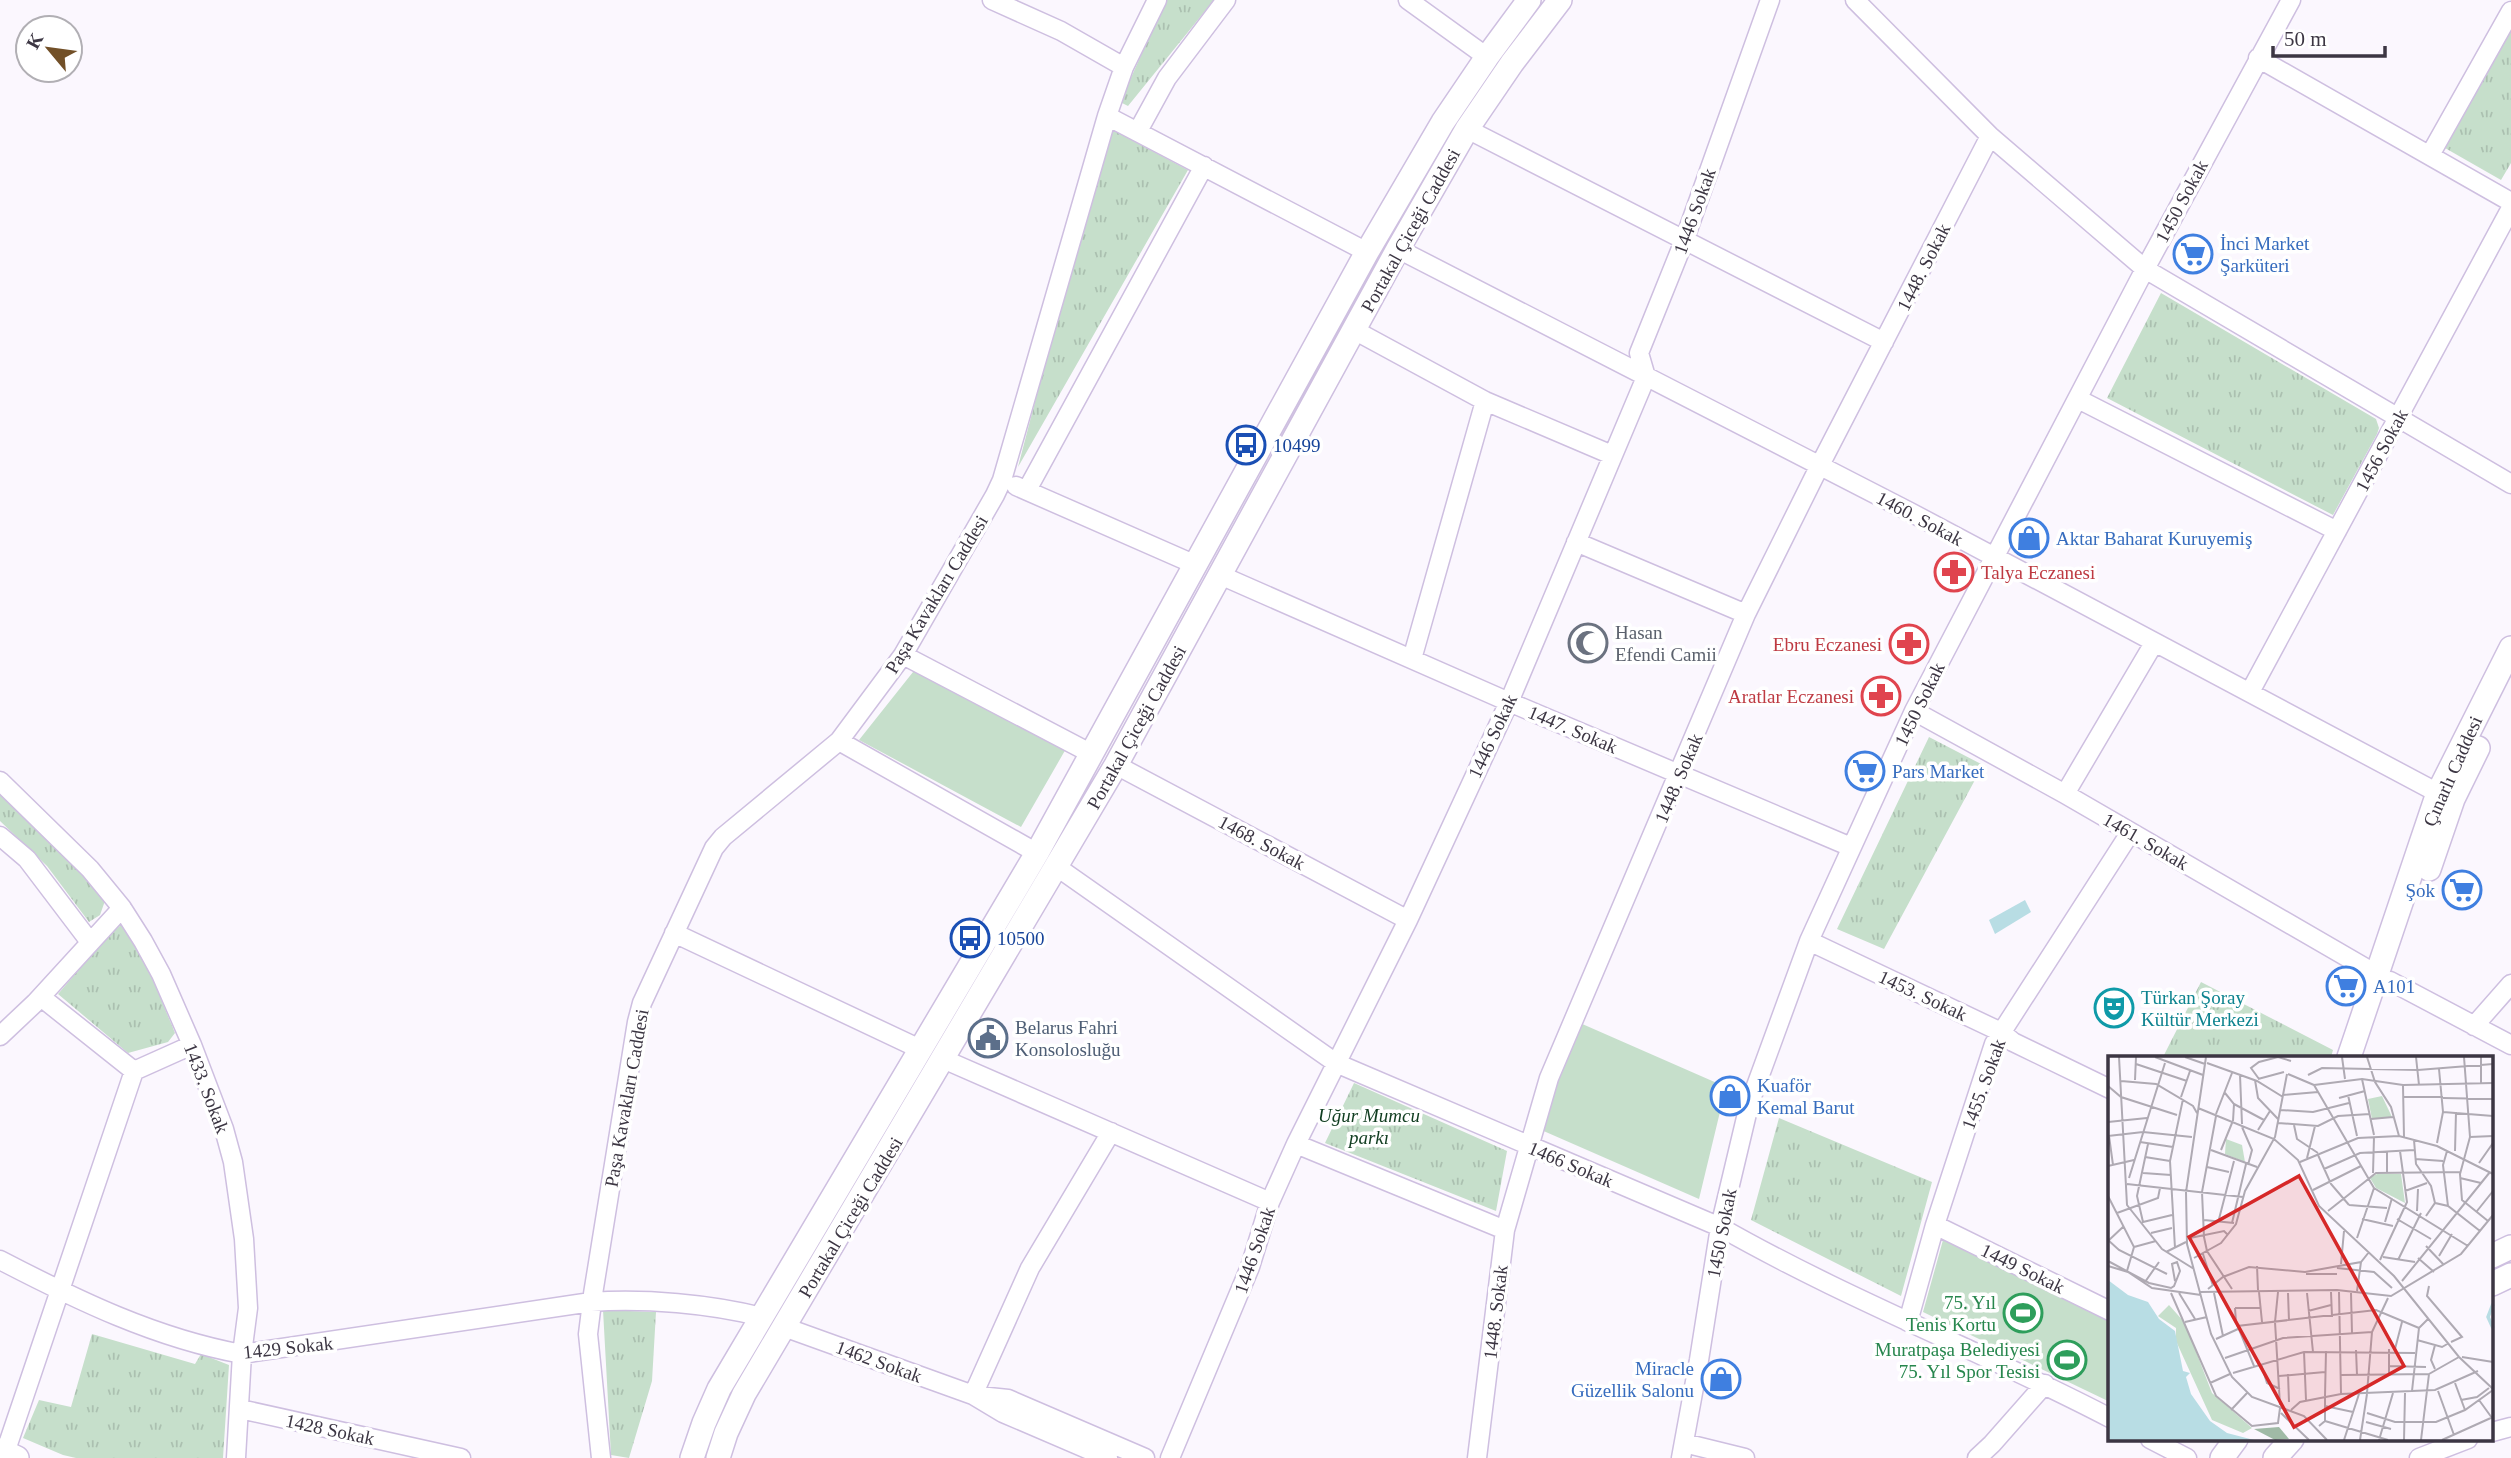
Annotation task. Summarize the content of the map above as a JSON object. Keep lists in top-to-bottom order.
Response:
{
  "streets": {
    "main road": ["Portakal Çiceği Caddesi", "Çınarlı Caddesi"],
    "street": [
      "1450 Sokak",
      "1446 Sokak",
      "1448. Sokak",
      "1456 Sokak",
      "1460. Sokak",
      "Paşa Kavakları Caddesi",
      "1447. Sokak",
      "1461. Sokak",
      "1468. Sokak",
      "1453. Sokak",
      "1455. Sokak",
      "1433. Sokak",
      "1466 Sokak",
      "1449 Sokak",
      "1429 Sokak",
      "1462 Sokak",
      "1428 Sokak"
    ]
  },
  "crossings": [
    ["1450 Sokak", "1460. Sokak"],
    ["1450 Sokak", "1447. Sokak"],
    ["1450 Sokak", "1461. Sokak"],
    ["1450 Sokak", "1453. Sokak"],
    ["1450 Sokak", "1466 Sokak"],
    ["1446 Sokak", "1460. Sokak"],
    ["1446 Sokak", "1447. Sokak"],
    ["1446 Sokak", "1468. Sokak"],
    ["1446 Sokak", "1466 Sokak"],
    ["Portakal Çiceği Caddesi", "1460. Sokak"],
    ["Portakal Çiceği Caddesi", "1447. Sokak"],
    ["Portakal Çiceği Caddesi", "1468. Sokak"],
    ["Portakal Çiceği Caddesi", "1466 Sokak"],
    ["Portakal Çiceği Caddesi", "1429 Sokak"],
    ["Portakal Çiceği Caddesi", "1462 Sokak"],
    ["1448. Sokak", "1460. Sokak"],
    ["1448. Sokak", "1447. Sokak"],
    ["1448. Sokak", "1466 Sokak"],
    ["1456 Sokak", "1460. Sokak"],
    ["1460. Sokak", "Çınarlı Caddesi"],
    ["Paşa Kavakları Caddesi", "1429 Sokak"],
    ["Çınarlı Caddesi", "1461. Sokak"],
    ["1461. Sokak", "1455. Sokak"],
    ["1453. Sokak", "1455. Sokak"],
    ["1455. Sokak", "1466 Sokak"],
    ["1455. Sokak", "1449 Sokak"],
    ["1433. Sokak", "1429 Sokak"],
    ["1433. Sokak", "1428 Sokak"]
  ],
  "parks": ["Uğur Mumcu parkı"],
  "places": {
    "supermarket": [
      "İnci Market Şarküteri",
      "Pars Market",
      "Şok",
      "A101"
    ],
    "bus stop": ["10499", "10500"],
    "shop": ["Aktar Baharat Kuruyemiş", "Kuaför Kemal Barut", "Miracle Güzellik Salonu"],
    "pharmacy": ["Talya Eczanesi", "Ebru Eczanesi", "Aratlar Eczanesi"],
    "mosque": ["Hasan Efendi Camii"],
    "theatre": ["Türkan Şoray Kültür Merkezi"],
    "public building": ["Belarus Fahri Konsolosluğu"],
    "sports": ["75. Yıl Tenis Kortu", "Muratpaşa Belediyesi 75. Yıl Spor Tesisi"]
  },
  "scale_bar": "50 m",
  "north": "top left"
}
